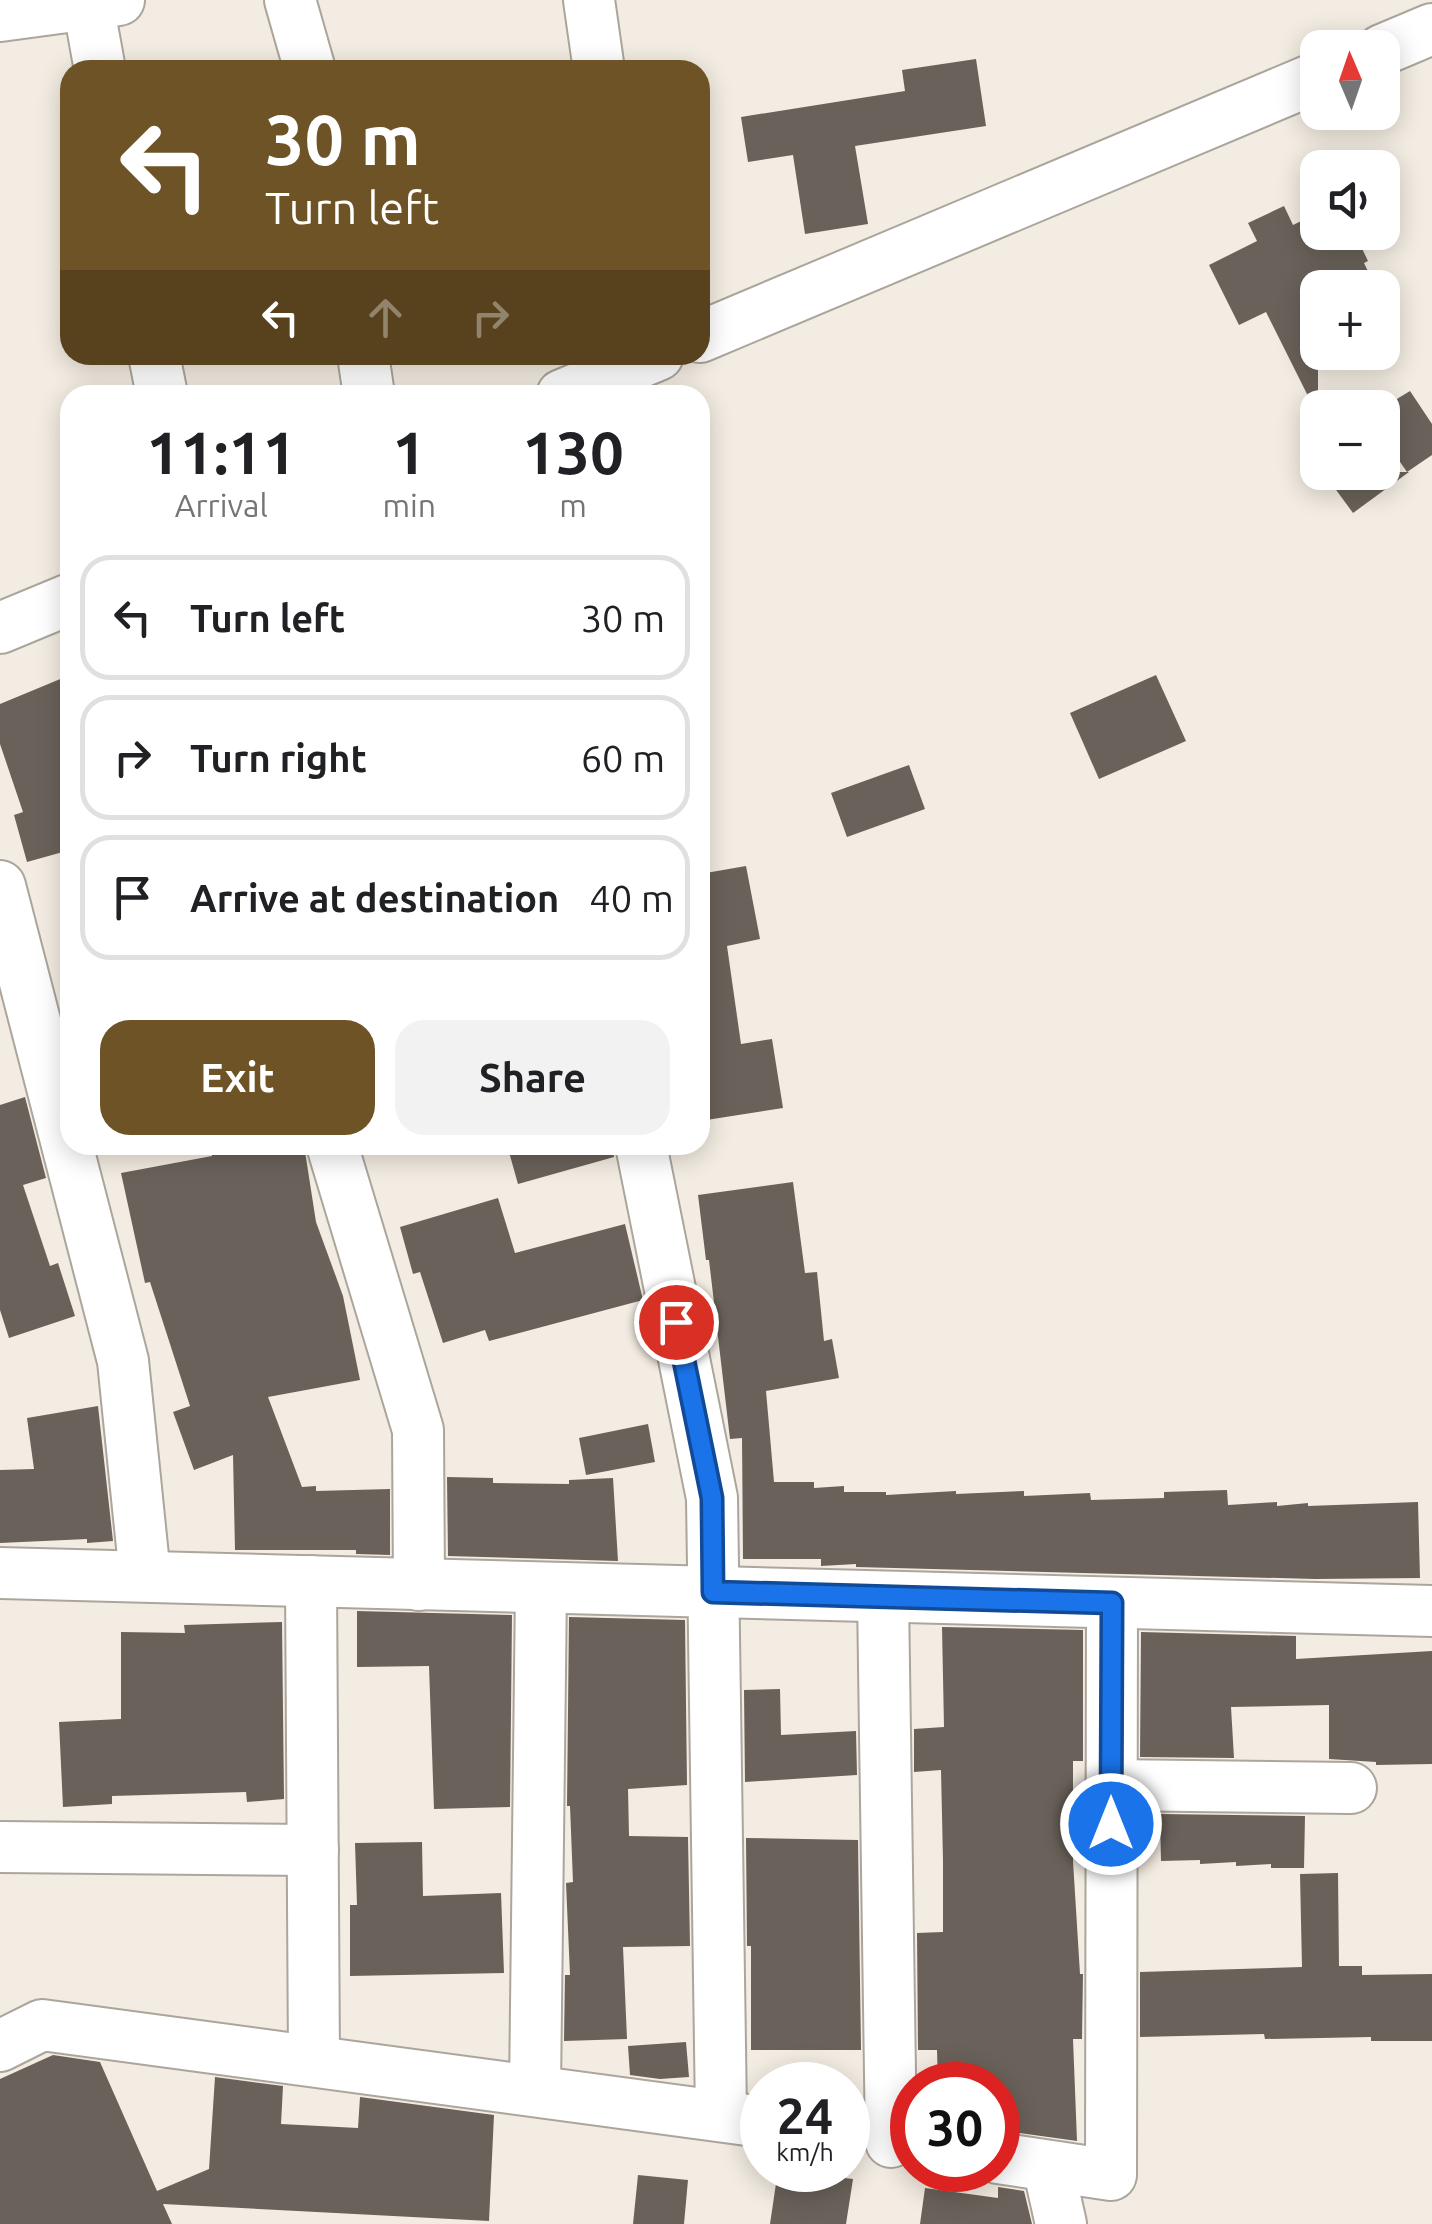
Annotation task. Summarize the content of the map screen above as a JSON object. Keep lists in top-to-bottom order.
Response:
{
  "north": "top",
  "page": {
    "map_buttons": ["+", "−"],
    "turn": ["30 m", "Turn left"],
    "eta": [
      "11:11",
      "Arrival",
      "1",
      "min",
      "130",
      "m"
    ],
    "list": [
      {
        "name": "Turn left",
        "value": "30 m"
      },
      {
        "name": "Turn right",
        "value": "60 m"
      },
      {
        "name": "Arrive at destination",
        "value": "40 m"
      }
    ],
    "buttons": ["Exit", "Share"],
    "speed": "24 km/h",
    "limit": "30"
  }
}
